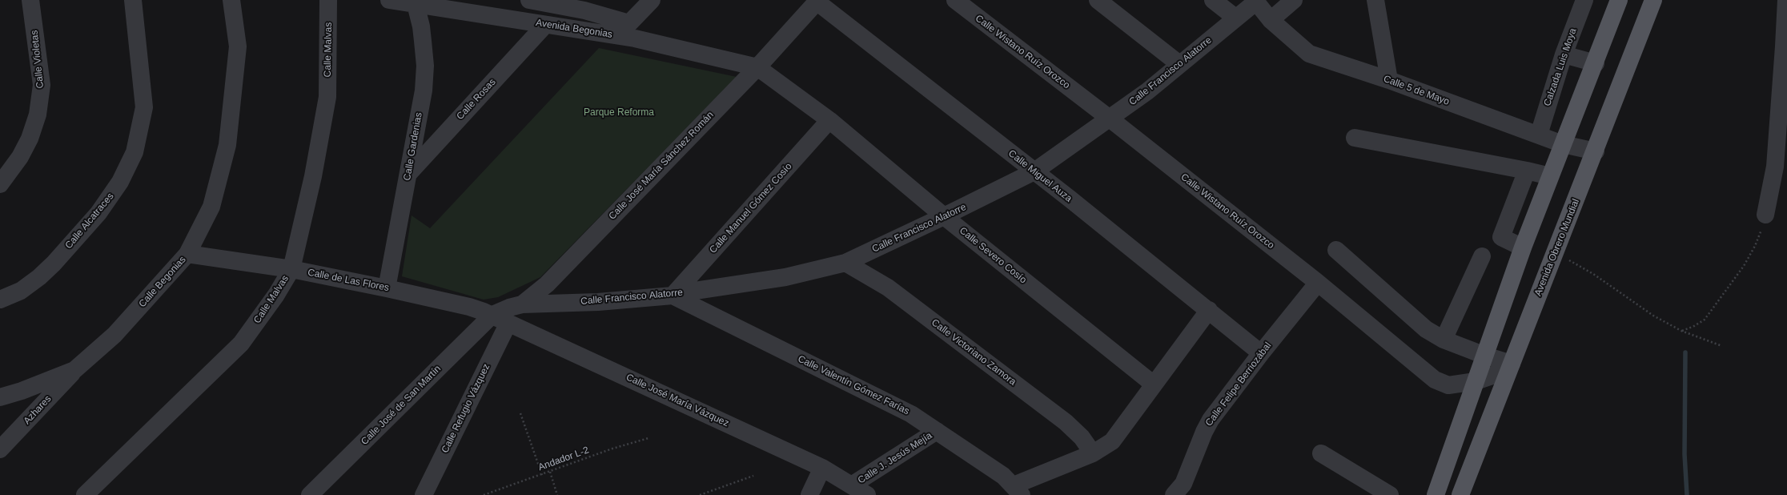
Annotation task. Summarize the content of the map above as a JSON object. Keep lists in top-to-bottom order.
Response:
{
  "streets": {
    "main road": ["Avenida Obrero Mundial"],
    "street": [
      "Avenida Begonias",
      "Calle Malvas",
      "Calle Wistano Ruíz Orozco",
      "Calle Violetas",
      "Calzada Luis Moya",
      "Calle Francisco Alatorre",
      "Calle 5 de Mayo",
      "Calle Rosas",
      "Calle Gardenias",
      "Calle José María Sánchez Román",
      "Calle Miguel Auza",
      "Calle Manuel Gómez Cosío",
      "Calle Alcatraces",
      "Calle Severo Cosío",
      "Calle de Las Flores",
      "Calle Begonias",
      "Calle Victoriano Zamora",
      "Calle Felipe Berriozábal",
      "Calle Valentín Gómez Farías",
      "Calle José María Vázquez",
      "Calle José de San Martín",
      "Calle Refugio Vázquez",
      "Azhares",
      "Calle J. Jesús Mejía"
    ],
    "path": ["Andador L-2"]
  },
  "crossings": [
    ["Avenida Begonias", "Calle Rosas"],
    ["Avenida Begonias", "Calle Gardenias"],
    ["Avenida Begonias", "Calle José María Sánchez Román"],
    ["Avenida Begonias", "Calle Severo Cosío"],
    ["Calle Malvas", "Calle de Las Flores"],
    ["Calle Wistano Ruíz Orozco", "Calle Francisco Alatorre"],
    ["Calle Wistano Ruíz Orozco", "Avenida Obrero Mundial"],
    ["Calle Wistano Ruíz Orozco", "Calle Felipe Berriozábal"],
    ["Calzada Luis Moya", "Calle 5 de Mayo"],
    ["Calle Francisco Alatorre", "Calle 5 de Mayo"],
    ["Calle Francisco Alatorre", "Calle José María Sánchez Román"],
    ["Calle Francisco Alatorre", "Calle Miguel Auza"],
    ["Calle Francisco Alatorre", "Calle Manuel Gómez Cosío"],
    ["Calle Francisco Alatorre", "Calle Severo Cosío"],
    ["Calle Francisco Alatorre", "Calle Victoriano Zamora"],
    ["Calle Francisco Alatorre", "Calle Valentín Gómez Farías"],
    ["Calle 5 de Mayo", "Avenida Obrero Mundial"],
    ["Calle Rosas", "Calle Gardenias"],
    ["Calle Gardenias", "Calle de Las Flores"],
    ["Calle José María Sánchez Román", "Calle Miguel Auza"],
    ["Calle José María Sánchez Román", "Calle Severo Cosío"],
    ["Calle José María Sánchez Román", "Calle de Las Flores"],
    ["Calle José María Sánchez Román", "Calle José María Vázquez"],
    ["Calle José María Sánchez Román", "Calle José de San Martín"],
    ["Calle Miguel Auza", "Calle Felipe Berriozábal"],
    ["Calle Manuel Gómez Cosío", "Calle Severo Cosío"],
    ["Calle Manuel Gómez Cosío", "Calle Valentín Gómez Farías"],
    ["Calle de Las Flores", "Calle Begonias"],
    ["Calle de Las Flores", "Calle José María Vázquez"],
    ["Calle de Las Flores", "Calle José de San Martín"],
    ["Calle Begonias", "Azhares"],
    ["Calle Valentín Gómez Farías", "Calle J. Jesús Mejía"],
    ["Calle José María Vázquez", "Calle José de San Martín"],
    ["Calle José María Vázquez", "Calle Refugio Vázquez"],
    ["Calle José María Vázquez", "Calle J. Jesús Mejía"]
  ],
  "parks": ["Parque Reforma"]
}
